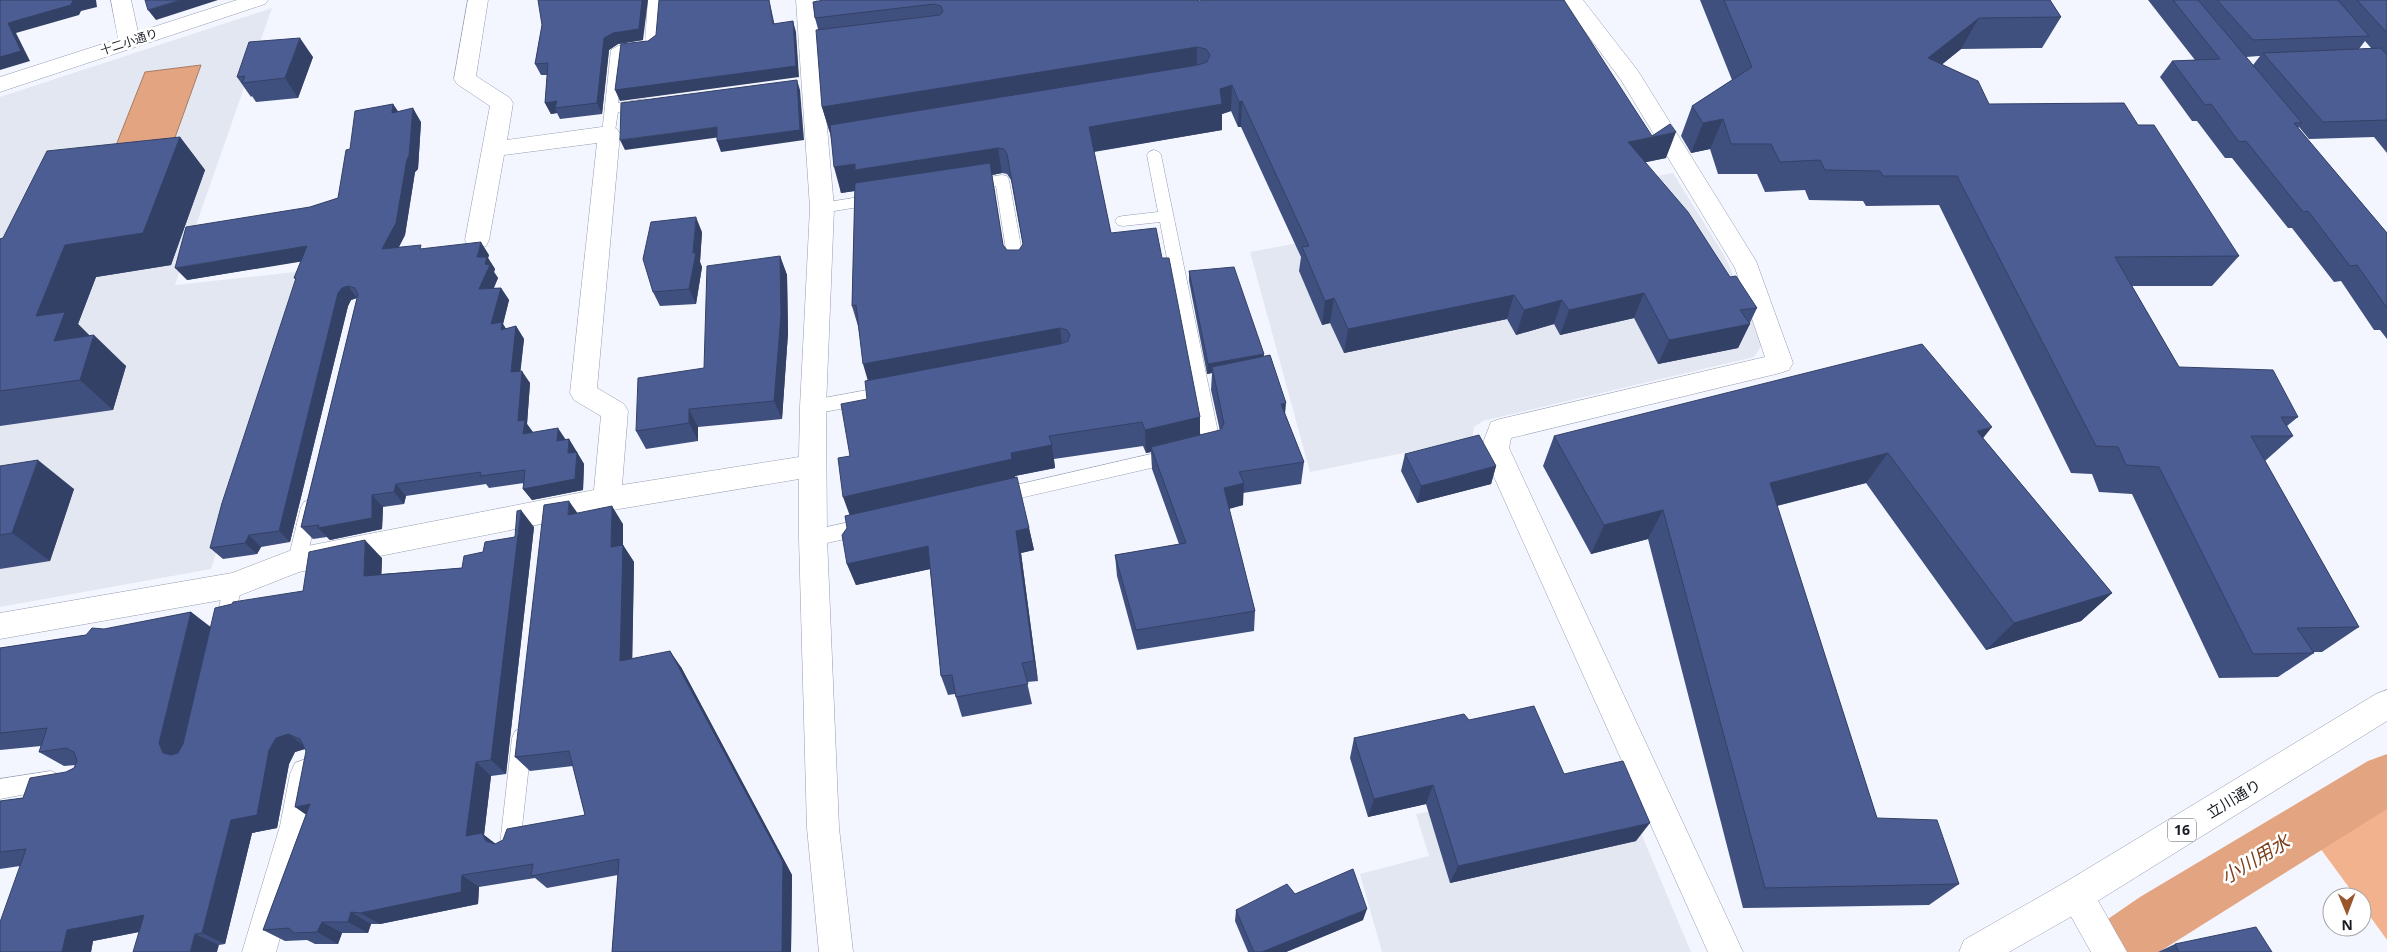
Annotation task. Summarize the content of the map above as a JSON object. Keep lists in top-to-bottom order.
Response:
{
  "streets": {
    "street": ["十二小通り", "立川通り", "16"]
  },
  "water": ["小川用水"],
  "north": "bottom"
}
